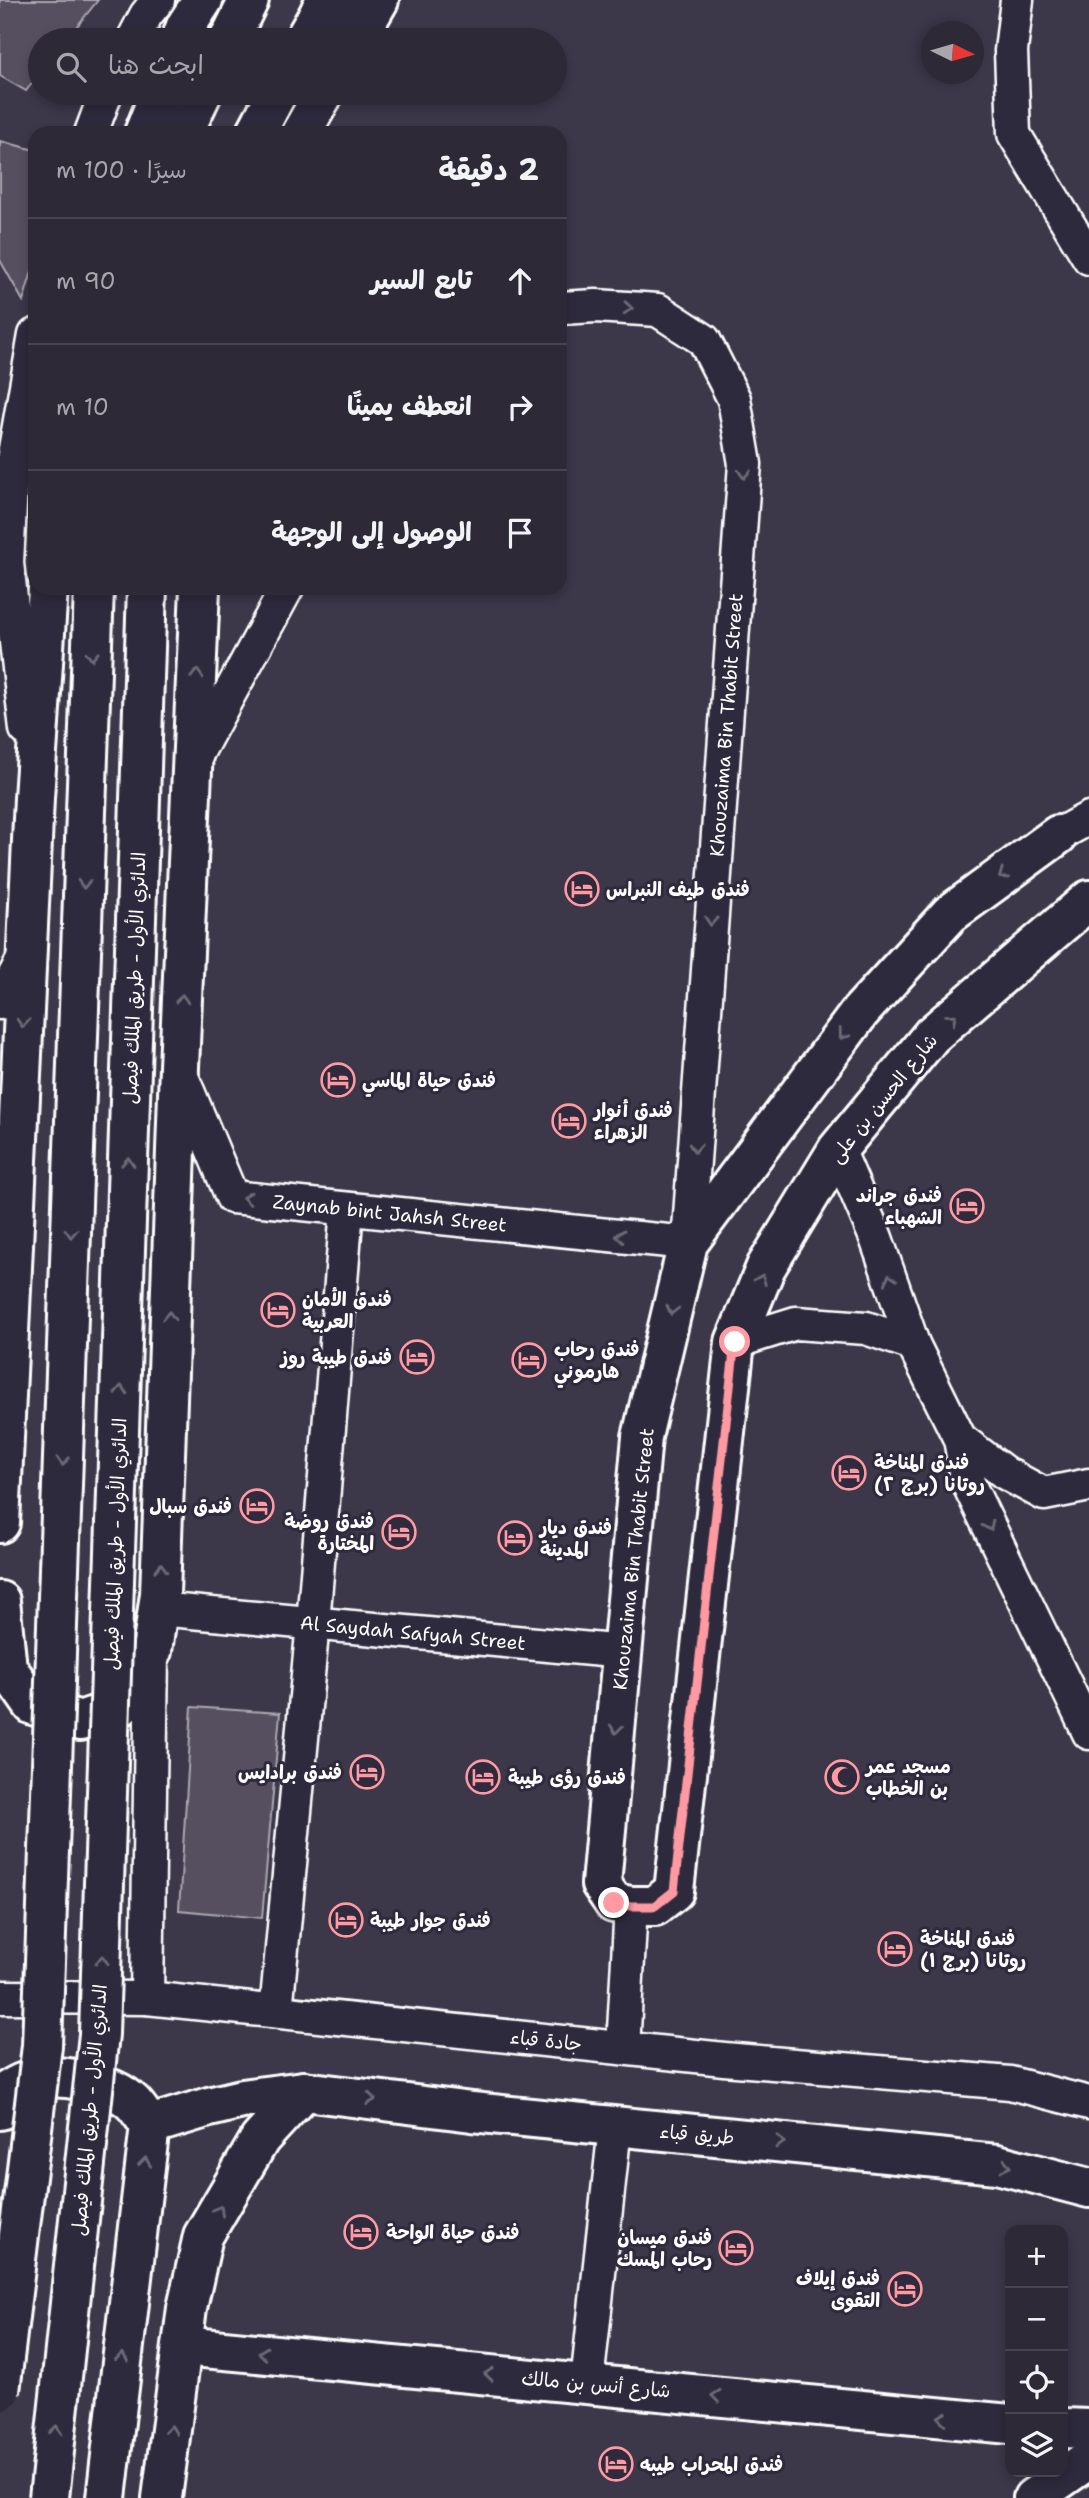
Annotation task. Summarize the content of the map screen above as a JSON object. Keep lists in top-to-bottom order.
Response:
{
  "streets": {
    "main road": [
      "Khouzaima Bin Thabit Street",
      "الدائري الأول - طريق الملك فيصل",
      "شارع الحسن بن على",
      "طريق قباء",
      "شارع أنس بن مالك"
    ],
    "street": ["Zaynab bint Jahsh Street", "Al Saydah Safyah Street", "جادة قباء"]
  },
  "crossings": [
    ["Khouzaima Bin Thabit Street", "Zaynab bint Jahsh Street"],
    ["Khouzaima Bin Thabit Street", "Al Saydah Safyah Street"]
  ],
  "one_way": ["Zaynab bint Jahsh Street", "طريق قباء", "شارع أنس بن مالك"],
  "places": {
    "hotel": [
      "فندق طيف النبراس",
      "فندق حياة الماسي",
      "فندق أنوار الزهراء",
      "فندق جراند الشهباء",
      "فندق الأمان العربية",
      "فندق طيبة روز",
      "فندق رحاب هارموني",
      "فندق المناخة روتانا (برج ٢)",
      "فندق سبال",
      "فندق روضة المختارة",
      "فندق ديار المدينة",
      "فندق برادايس",
      "فندق رؤى طيبة",
      "فندق جوار طيبة",
      "فندق المناخة روتانا (برج ١)",
      "فندق حياة الواحة",
      "فندق ميسان رحاب المسك",
      "فندق إيلاف التقوى",
      "فندق المحراب طيبه"
    ],
    "mosque": ["مسجد عمر بن الخطاب"]
  },
  "north": "right",
  "page": {
    "search": "ابحث هنا",
    "heading": ["2 دقيقة", "سيرًا · 100 m"],
    "list": [
      ["تابع السير", "90 m"],
      ["انعطف يمينًا", "10 m"],
      "الوصول إلى الوجهة"
    ],
    "map_buttons": ["+", "−"]
  }
}
